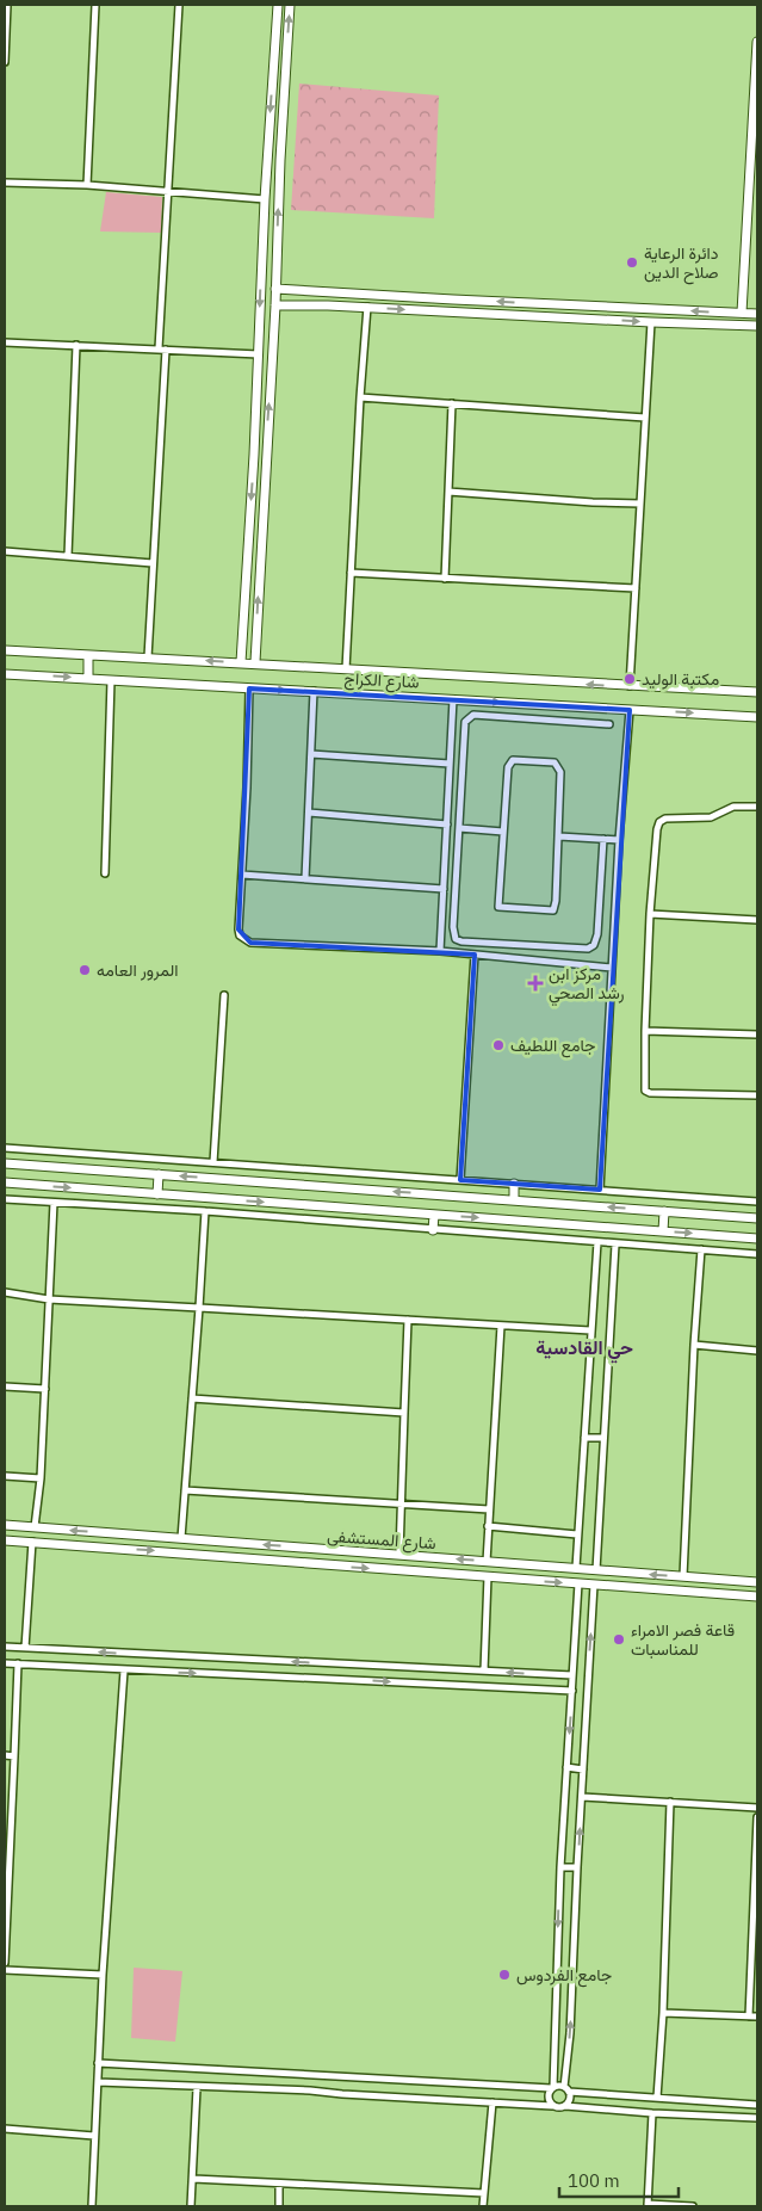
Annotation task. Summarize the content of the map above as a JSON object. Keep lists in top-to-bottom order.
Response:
{
  "streets": {
    "street": ["شارع الكراج", "شارع المستشفى"]
  },
  "districts": ["حي القادسية"],
  "places": {
    "other": [
      "دائرة الرعاية صلاح الدين",
      "مكتبة الوليد",
      "المرور العامه",
      "جامع اللطیف",
      "قاعة فصر الامراء للمناسبات",
      "جامع الفردوس"
    ],
    "health": ["مركز ابن رشد الصحي"]
  },
  "scale_bar": "100 m"
}
